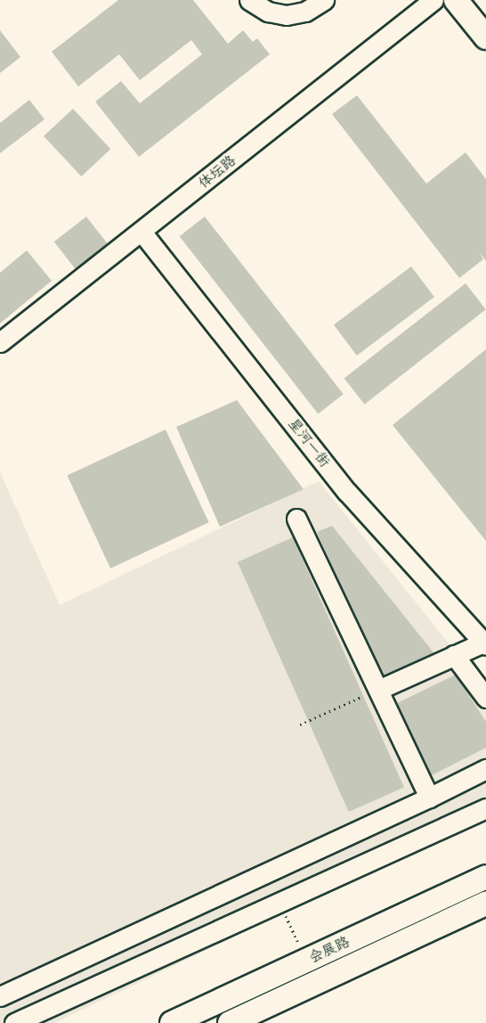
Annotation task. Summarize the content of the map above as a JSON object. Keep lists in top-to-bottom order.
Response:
{
  "streets": {
    "main road": ["会展路"],
    "street": ["体坛路", "星河一街"]
  },
  "crossings": [
    ["体坛路", "星河一街"]
  ]
}
